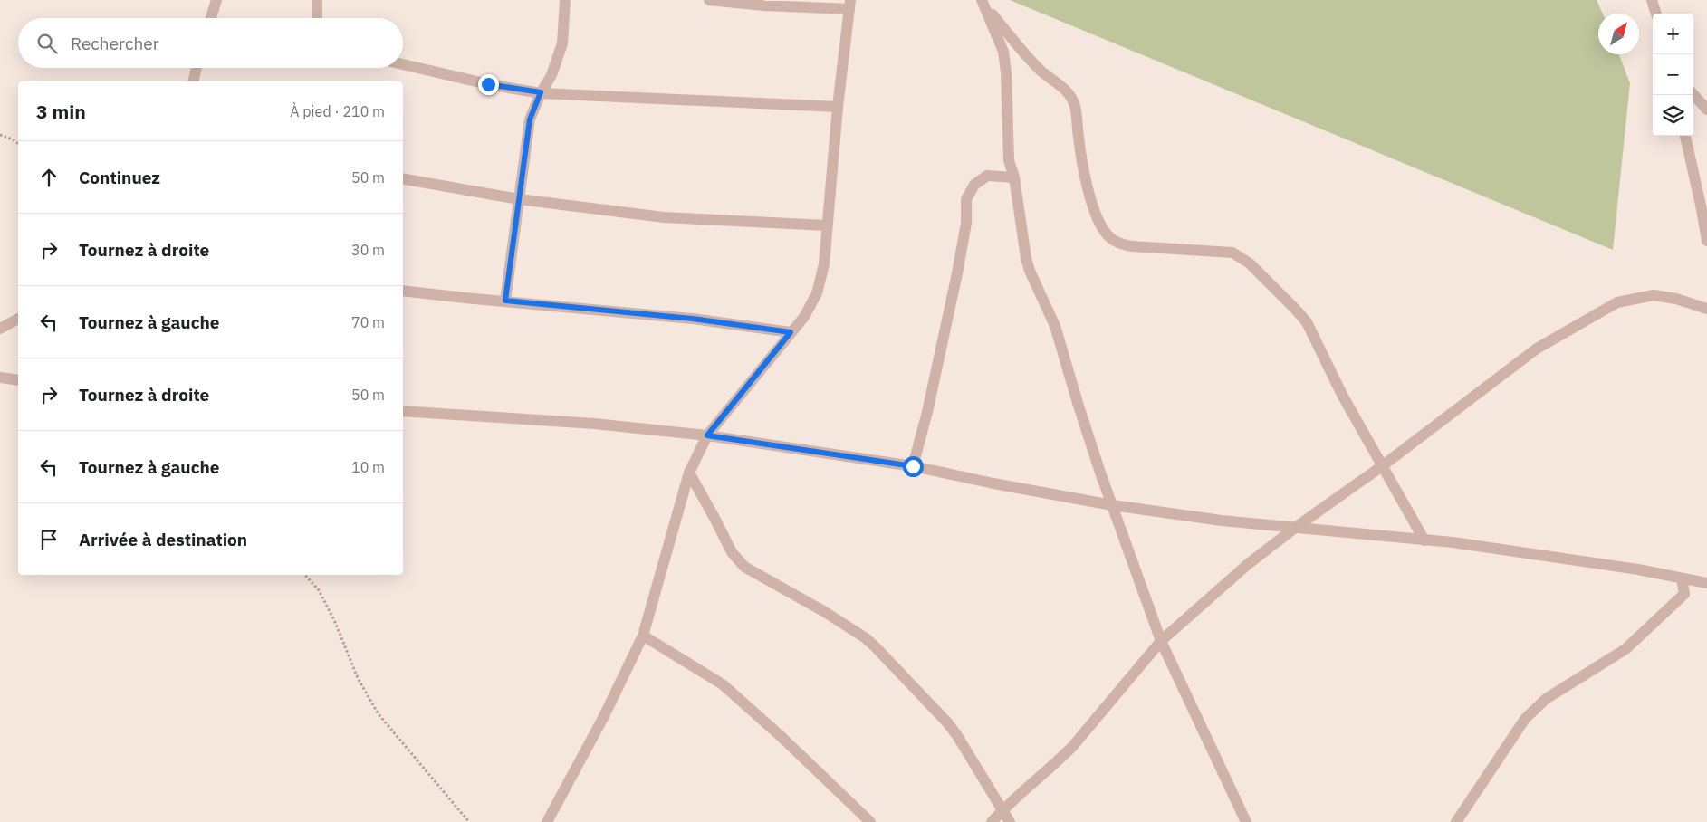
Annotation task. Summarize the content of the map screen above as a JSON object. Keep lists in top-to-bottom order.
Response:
{
  "north": "top right",
  "page": {
    "map_buttons": ["+", "−"],
    "search": "Rechercher",
    "heading": ["3 min", "À pied · 210 m"],
    "list": [
      ["Continuez", "50 m"],
      ["Tournez à droite", "30 m"],
      ["Tournez à gauche", "70 m"],
      ["Tournez à droite", "50 m"],
      ["Tournez à gauche", "10 m"],
      "Arrivée à destination"
    ]
  }
}
